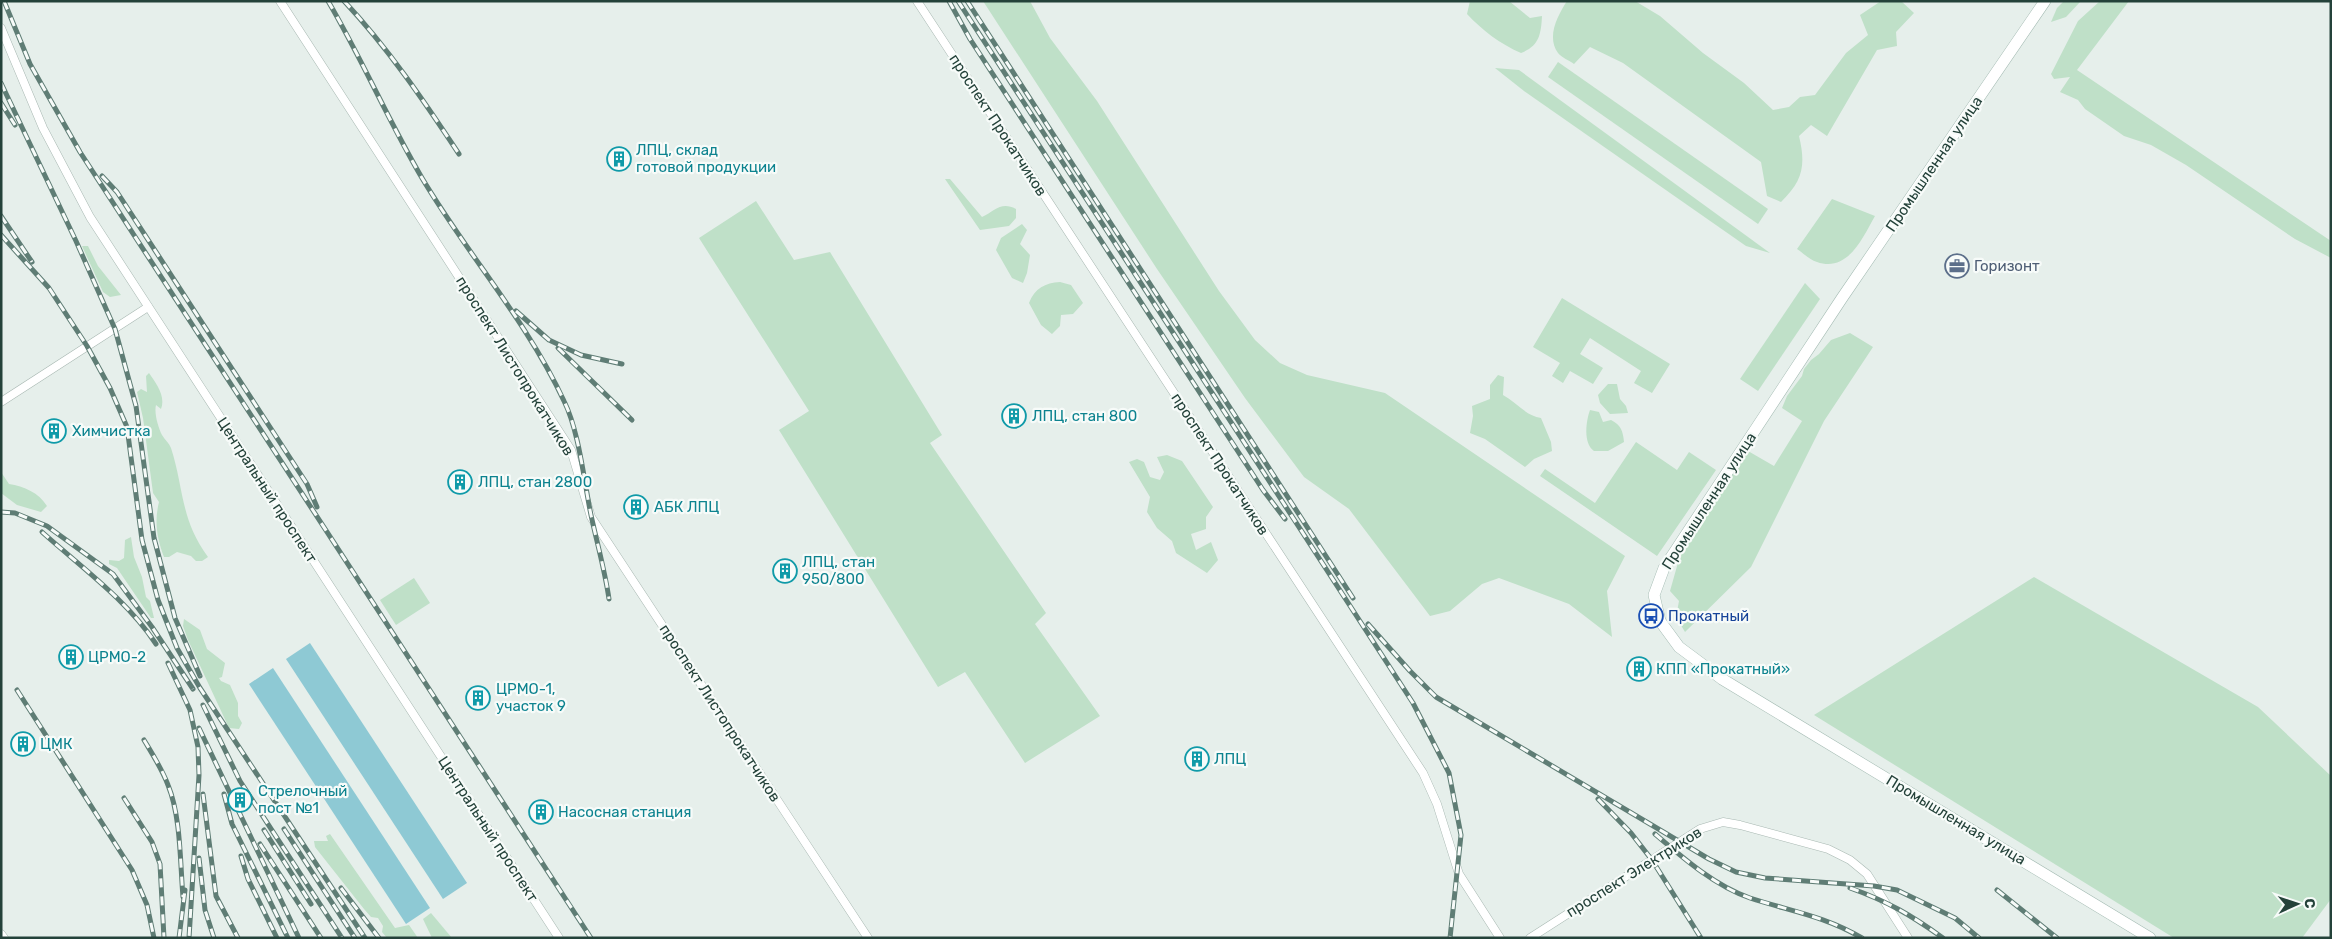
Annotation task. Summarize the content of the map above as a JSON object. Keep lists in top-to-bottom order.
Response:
{
  "streets": {
    "street": [
      "проспект Прокатчиков",
      "Промышленная улица",
      "проспект Листопрокатчиков",
      "Центральный проспект",
      "проспект Электриков"
    ]
  },
  "places": {
    "building": [
      "ЛПЦ, склад готовой продукции",
      "ЛПЦ, стан 800",
      "Химчистка",
      "ЛПЦ, стан 2800",
      "АБК ЛПЦ",
      "ЛПЦ, стан 950/800",
      "ЦРМО-2",
      "КПП «Прокатный»",
      "ЦРМО-1, участок 9",
      "ЦМК",
      "ЛПЦ",
      "Стрелочный пост №1",
      "Насосная станция"
    ],
    "office": ["Горизонт"],
    "bus stop": ["Прокатный"]
  },
  "north": "right"
}
